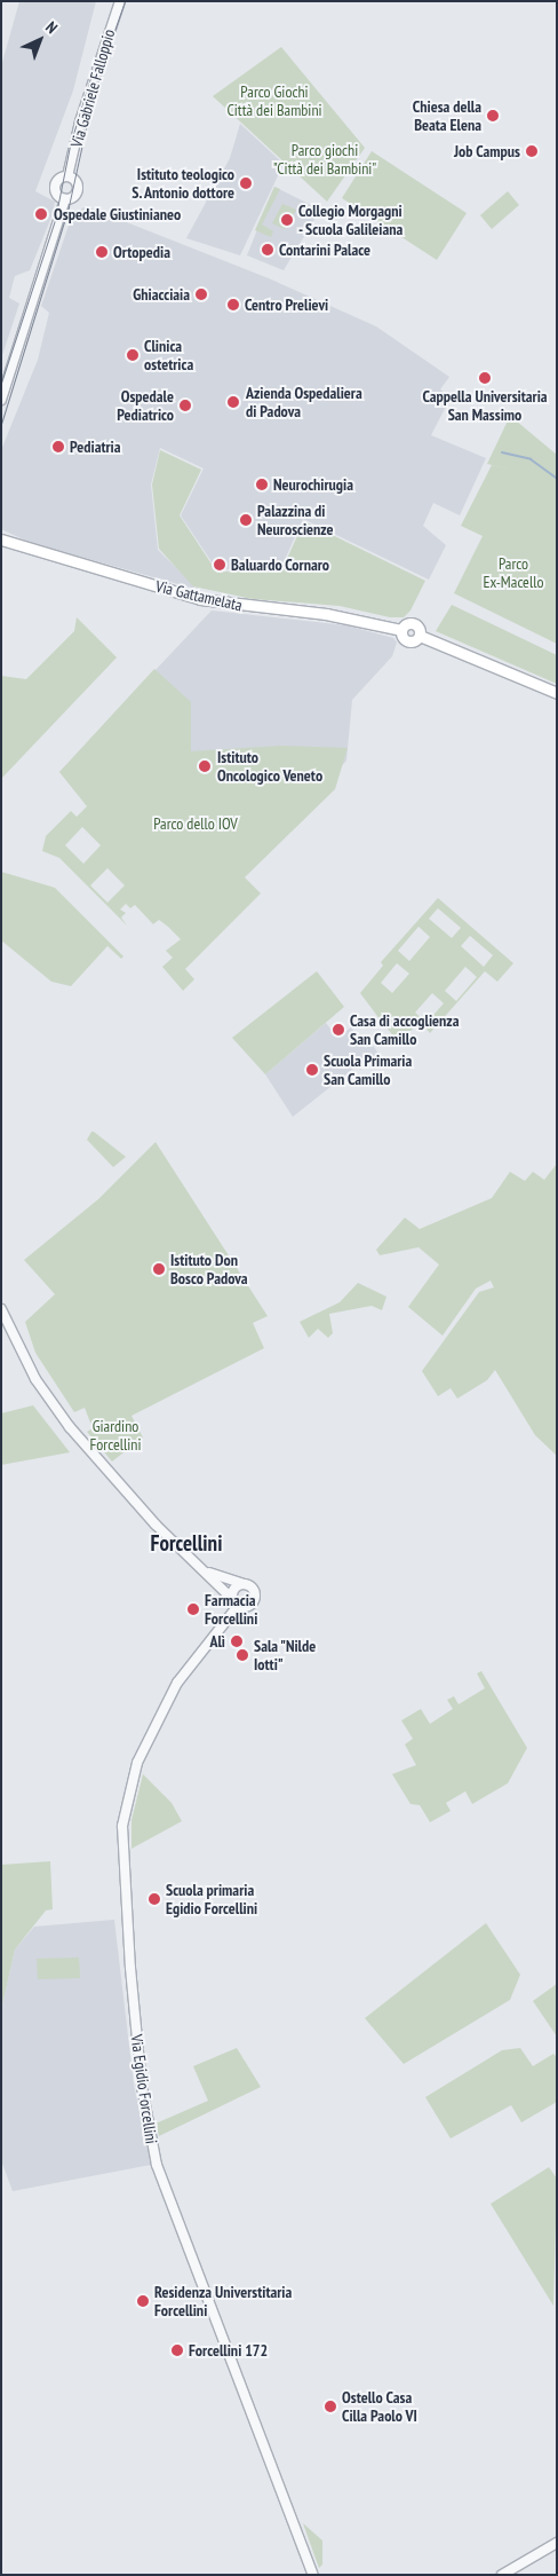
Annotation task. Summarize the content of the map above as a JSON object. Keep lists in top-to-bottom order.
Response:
{
  "streets": {
    "main road": ["Via Gattamelata"],
    "street": ["Via Gabriele Falloppio", "Via Egidio Forcellini"]
  },
  "districts": ["Forcellini"],
  "parks": [
    "Parco Giochi Città dei Bambini",
    "Parco giochi \"Città dei Bambini\"",
    "Parco Ex-Macello",
    "Parco dello IOV",
    "Giardino Forcellini"
  ],
  "places": [
    "Chiesa della Beata Elena",
    "Job Campus",
    "Istituto teologico S. Antonio dottore",
    "Ospedale Giustinianeo",
    "Collegio Morgagni - Scuola Galileiana",
    "Contarini Palace",
    "Ortopedia",
    "Ghiacciaia",
    "Centro Prelievi",
    "Clinica ostetrica",
    "Cappella Universitaria San Massimo",
    "Azienda Ospedaliera di Padova",
    "Ospedale Pediatrico",
    "Pediatria",
    "Neurochirugia",
    "Palazzina di Neuroscienze",
    "Baluardo Cornaro",
    "Istituto Oncologico Veneto",
    "Casa di accoglienza San Camillo",
    "Scuola Primaria San Camillo",
    "Istituto Don Bosco Padova",
    "Farmacia Forcellini",
    "Alì",
    "Sala \"Nilde Iotti\"",
    "Scuola primaria Egidio Forcellini",
    "Residenza Universtitaria Forcellini",
    "Forcellini 172",
    "Ostello Casa Cilla Paolo VI"
  ],
  "north": "top right"
}
